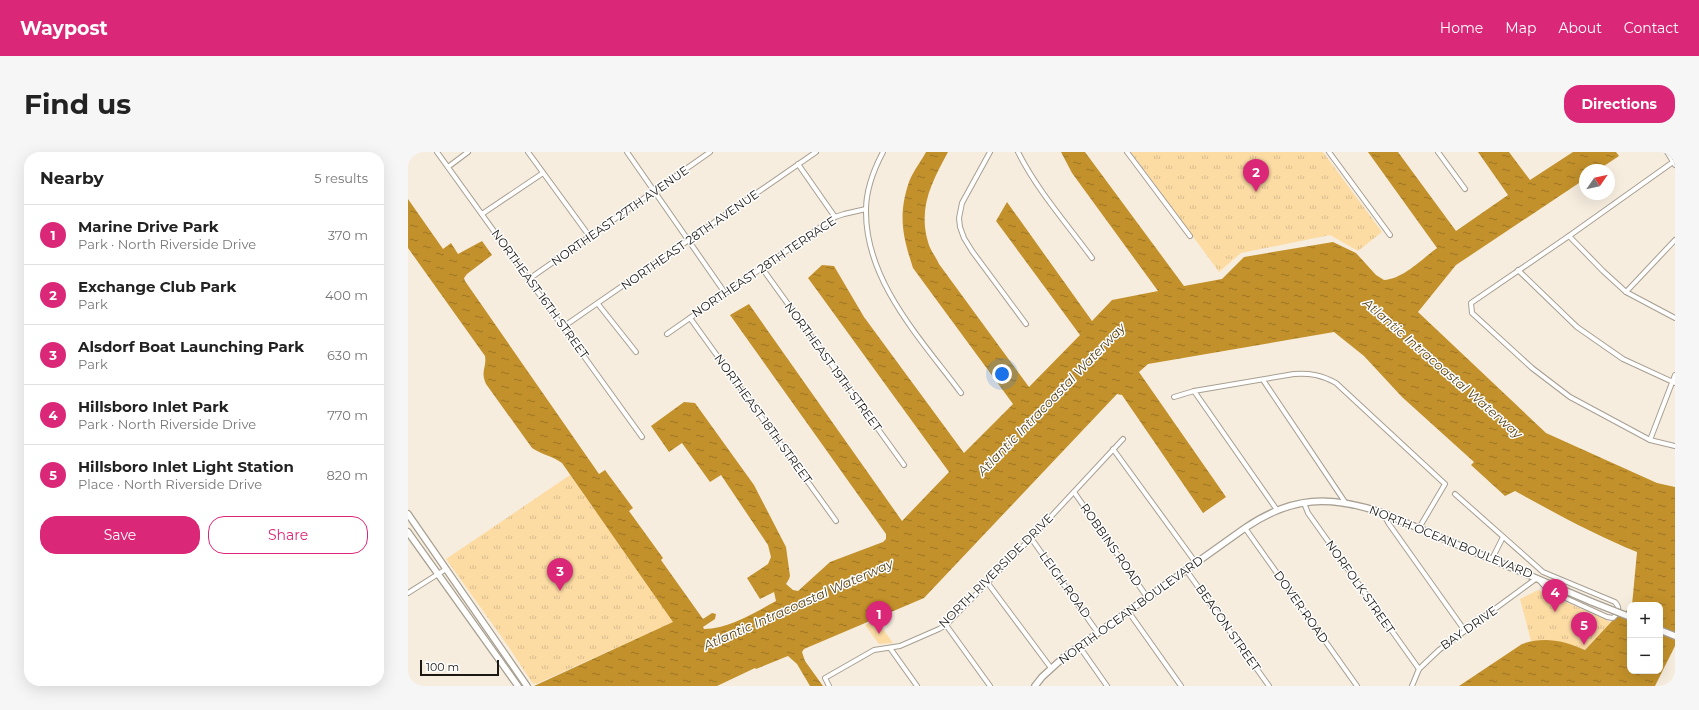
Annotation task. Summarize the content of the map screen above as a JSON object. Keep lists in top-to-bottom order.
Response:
{
  "streets": {
    "main road": ["NORTH OCEAN BOULEVARD"],
    "street": [
      "NORTHEAST 27TH AVENUE",
      "NORTHEAST 28TH AVENUE",
      "NORTHEAST 28TH TERRACE",
      "NORTHEAST 16TH STREET",
      "NORTHEAST 19TH STREET",
      "NORTHEAST 18TH STREET",
      "ROBBINS ROAD",
      "NORTH RIVERSIDE DRIVE",
      "LEIGH ROAD",
      "NORFOLK STREET",
      "DOVER ROAD",
      "BEACON STREET",
      "BAY DRIVE"
    ]
  },
  "crossings": [
    ["NORTHEAST 27TH AVENUE", "NORTHEAST 16TH STREET"],
    ["NORTHEAST 28TH AVENUE", "NORTHEAST 16TH STREET"],
    ["NORTHEAST 28TH TERRACE", "NORTHEAST 19TH STREET"],
    ["NORTHEAST 28TH TERRACE", "NORTHEAST 18TH STREET"],
    ["NORTH OCEAN BOULEVARD", "ROBBINS ROAD"],
    ["NORTH OCEAN BOULEVARD", "LEIGH ROAD"],
    ["NORTH OCEAN BOULEVARD", "NORFOLK STREET"],
    ["NORTH OCEAN BOULEVARD", "DOVER ROAD"],
    ["NORTH OCEAN BOULEVARD", "BEACON STREET"],
    ["NORTH OCEAN BOULEVARD", "BAY DRIVE"],
    ["ROBBINS ROAD", "NORTH RIVERSIDE DRIVE"],
    ["NORTH RIVERSIDE DRIVE", "LEIGH ROAD"],
    ["NORFOLK STREET", "BAY DRIVE"]
  ],
  "water": ["Atlantic Intracoastal Waterway"],
  "scale_bar": "100 m",
  "north": "top right",
  "page": {
    "header": "Waypost",
    "nav": [
      "Home",
      "Map",
      "About",
      "Contact"
    ],
    "buttons": [
      "Directions",
      ["Save", "Share"]
    ],
    "title": "Find us",
    "heading": ["Nearby", "5 results"],
    "pins": [
      "2",
      "3",
      "4",
      "1",
      "5"
    ],
    "list": [
      {
        "mark": "1",
        "name": "Marine Drive Park",
        "note": "Park · North Riverside Drive",
        "value": "370 m"
      },
      {
        "mark": "2",
        "name": "Exchange Club Park",
        "note": "Park",
        "value": "400 m"
      },
      {
        "mark": "3",
        "name": "Alsdorf Boat Launching Park",
        "note": "Park",
        "value": "630 m"
      },
      {
        "mark": "4",
        "name": "Hillsboro Inlet Park",
        "note": "Park · North Riverside Drive",
        "value": "770 m"
      },
      {
        "mark": "5",
        "name": "Hillsboro Inlet Light Station",
        "note": "Place · North Riverside Drive",
        "value": "820 m"
      }
    ],
    "map_buttons": ["+", "−"],
    "scale": "100 m"
  }
}
